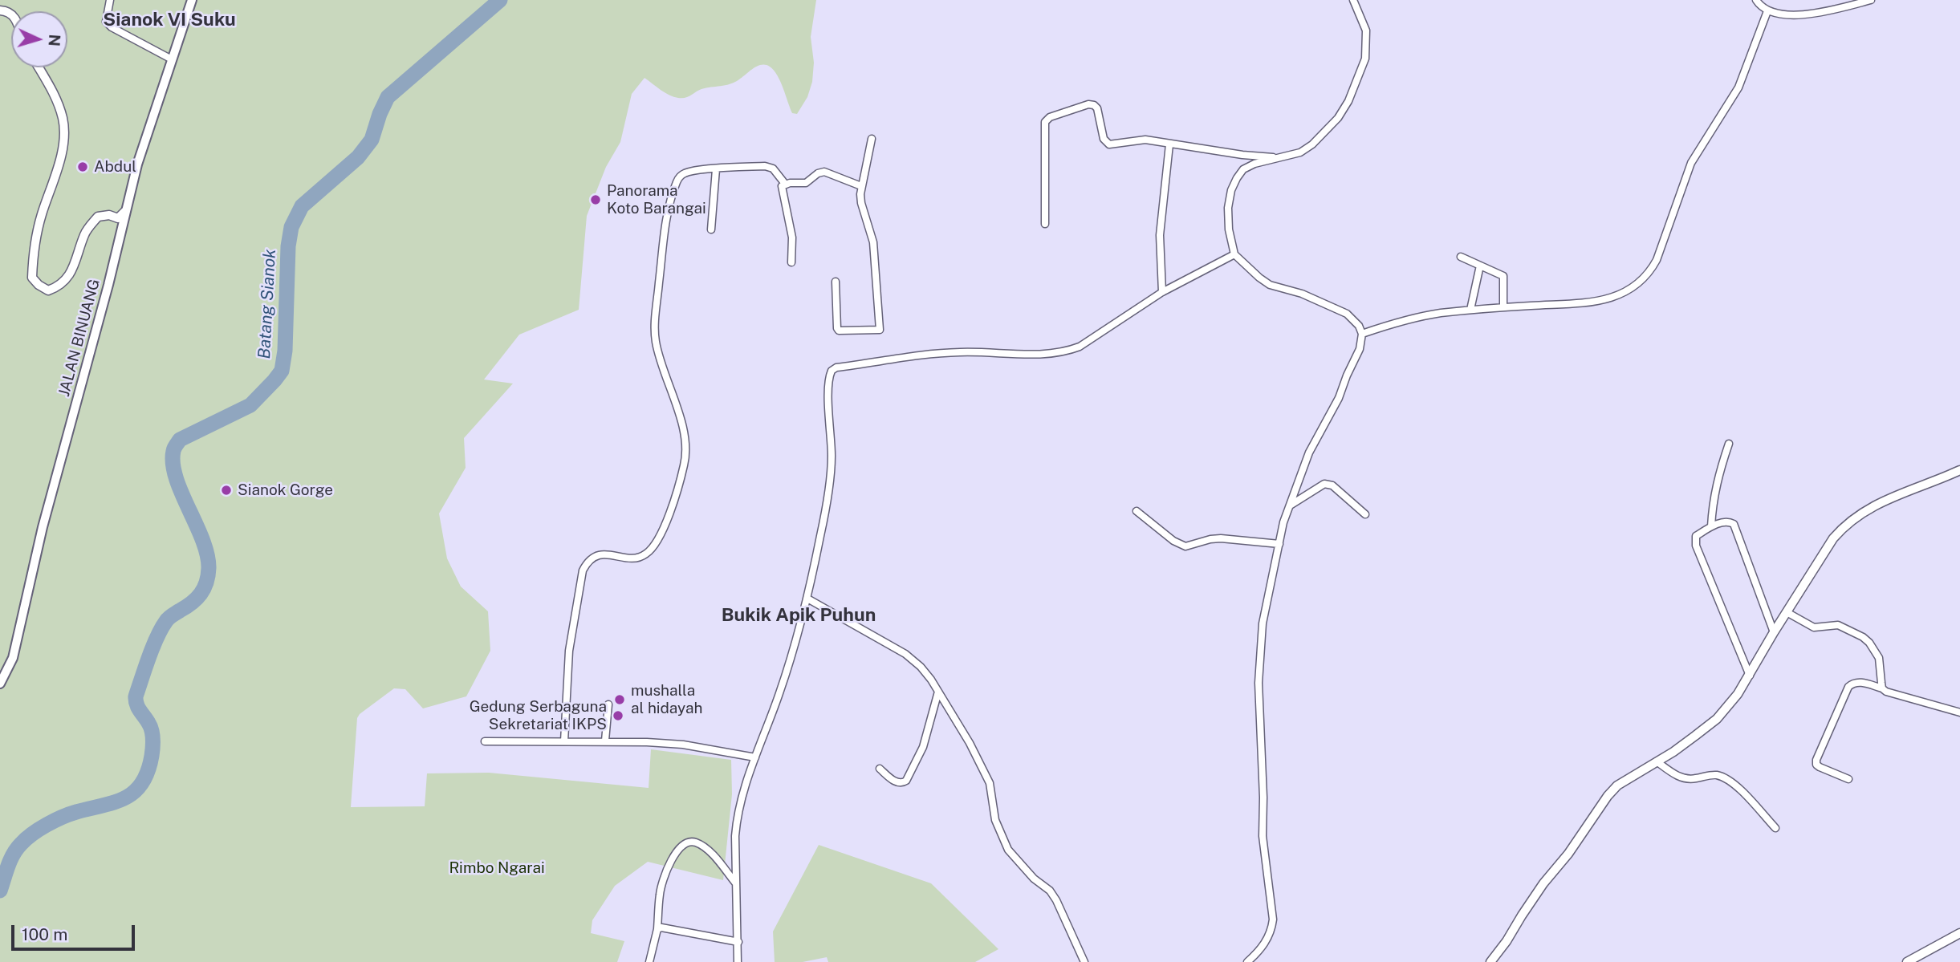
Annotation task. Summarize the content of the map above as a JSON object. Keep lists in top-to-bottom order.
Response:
{
  "streets": {
    "main road": ["JALAN BINUANG"]
  },
  "districts": ["Sianok VI Suku", "Bukik Apik Puhun"],
  "water": ["Batang Sianok"],
  "parks": ["Rimbo Ngarai"],
  "places": [
    "Abdul",
    "Panorama Koto Barangai",
    "Sianok Gorge",
    "mushalla al hidayah",
    "Gedung Serbaguna Sekretariat IKPS"
  ],
  "scale_bar": "100 m",
  "north": "right"
}
